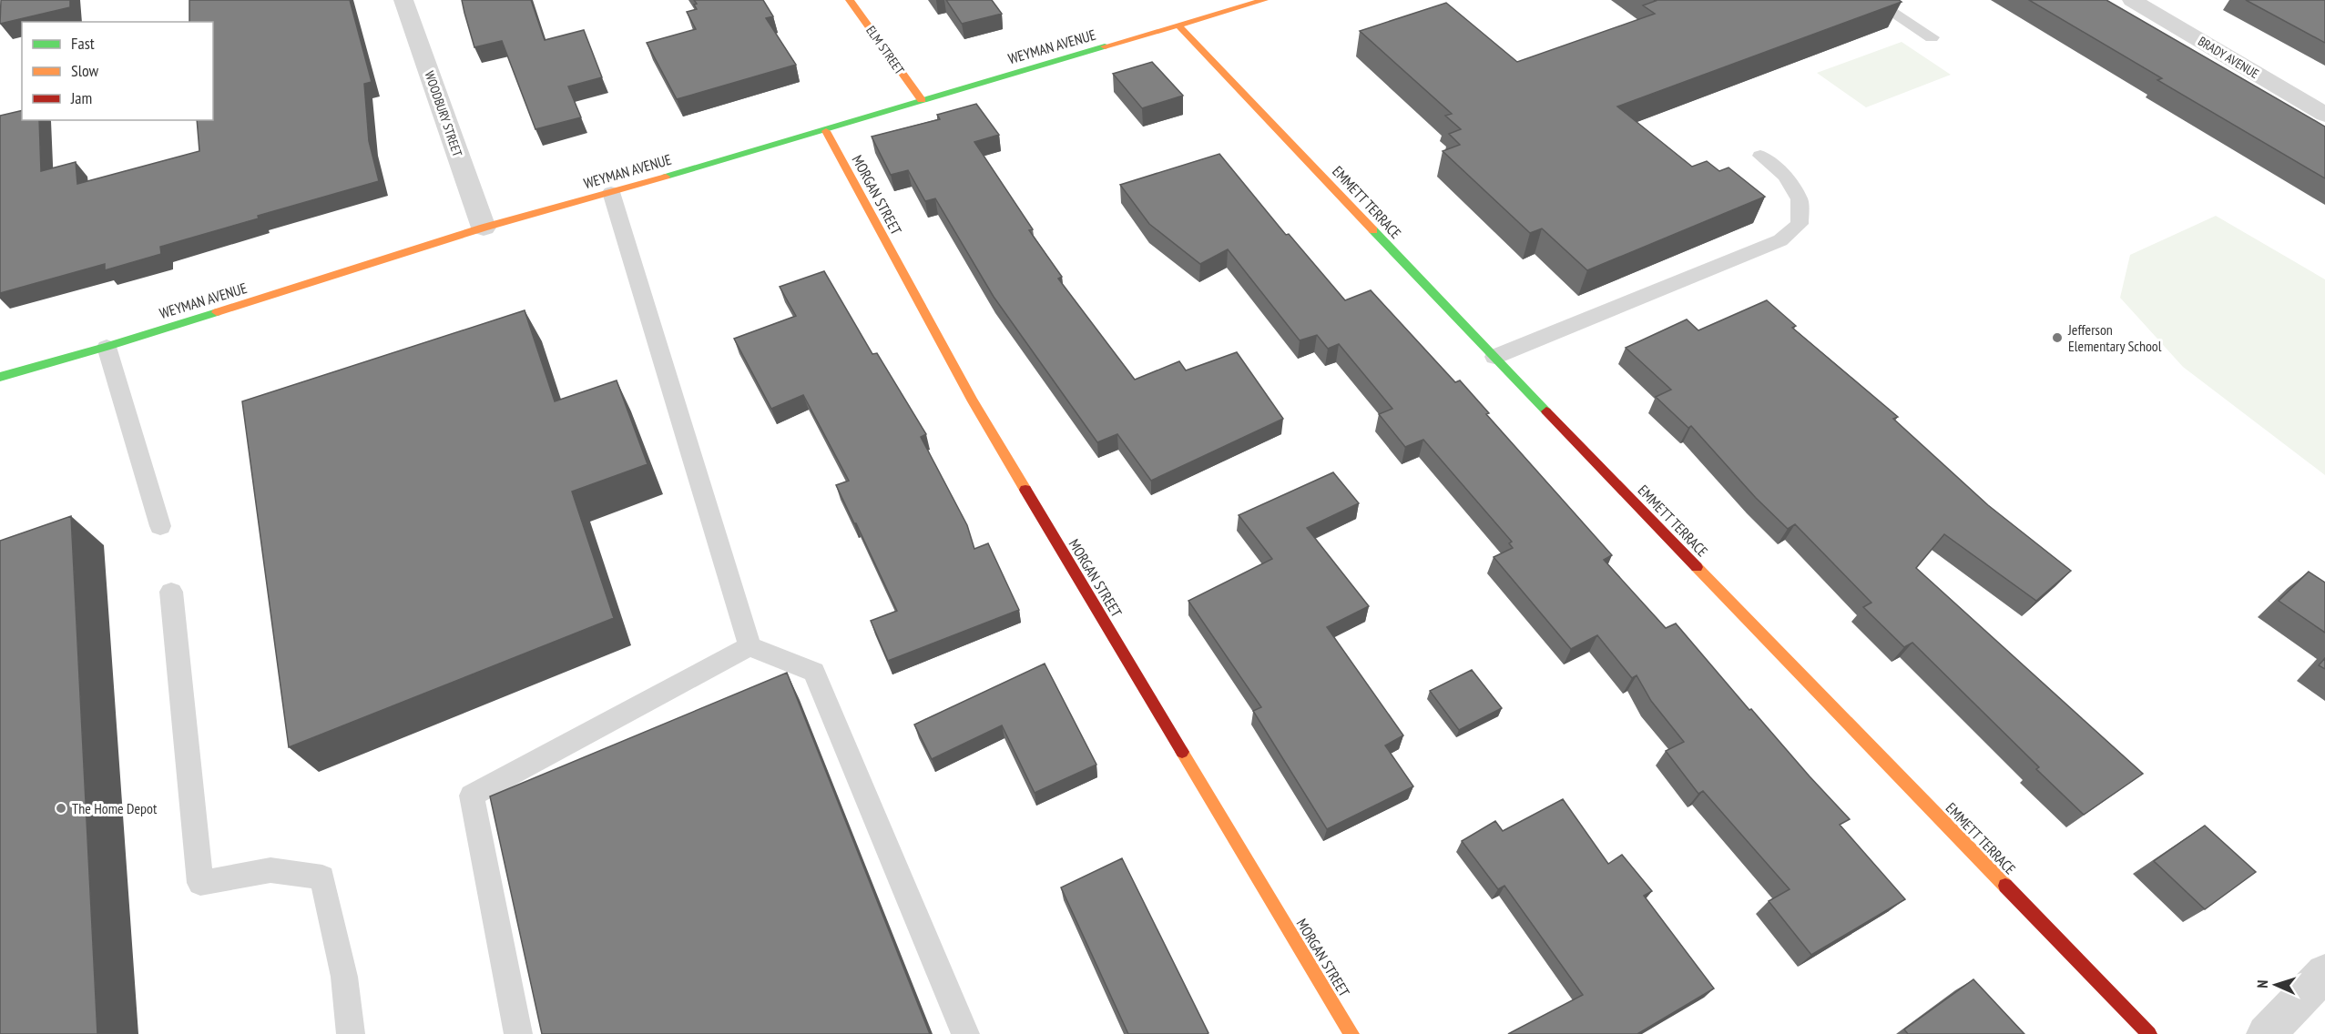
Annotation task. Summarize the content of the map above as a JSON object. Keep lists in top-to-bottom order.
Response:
{
  "streets": {
    "street": [
      "WEYMAN AVENUE",
      "ELM STREET",
      "BRADY AVENUE",
      "WOODBURY STREET",
      "MORGAN STREET",
      "EMMETT TERRACE"
    ]
  },
  "crossings": [
    ["WEYMAN AVENUE", "ELM STREET"],
    ["WEYMAN AVENUE", "WOODBURY STREET"],
    ["WEYMAN AVENUE", "MORGAN STREET"],
    ["WEYMAN AVENUE", "EMMETT TERRACE"]
  ],
  "places": ["Jefferson Elementary School", "The Home Depot"],
  "legend": ["Fast", "Slow", "Jam"],
  "north": "left"
}
